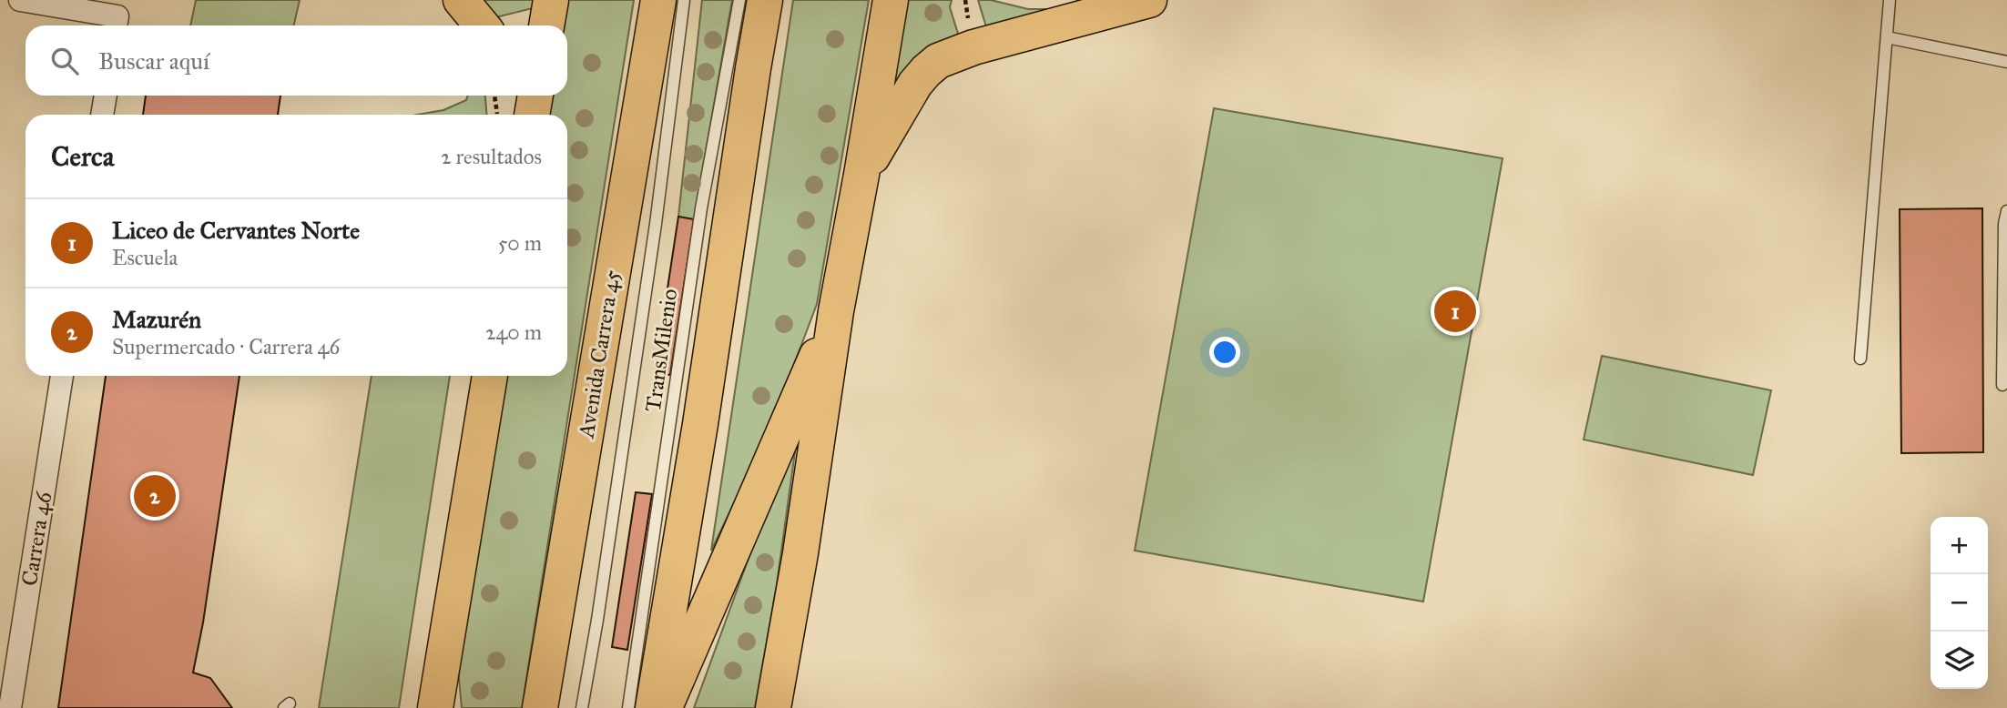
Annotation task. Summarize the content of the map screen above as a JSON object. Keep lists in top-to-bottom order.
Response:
{
  "streets": {
    "highway": ["Avenida Carrera 45"],
    "street": ["Carrera 46"],
    "lane": ["TransMilenio"]
  },
  "page": {
    "search": "Buscar aquí",
    "heading": ["Cerca", "2 resultados"],
    "list": [
      {
        "mark": "1",
        "name": "Liceo de Cervantes Norte",
        "note": "Escuela",
        "value": "50 m"
      },
      {
        "mark": "2",
        "name": "Mazurén",
        "note": "Supermercado · Carrera 46",
        "value": "240 m"
      }
    ],
    "pins": ["1", "2"],
    "map_buttons": ["+", "−"]
  }
}
